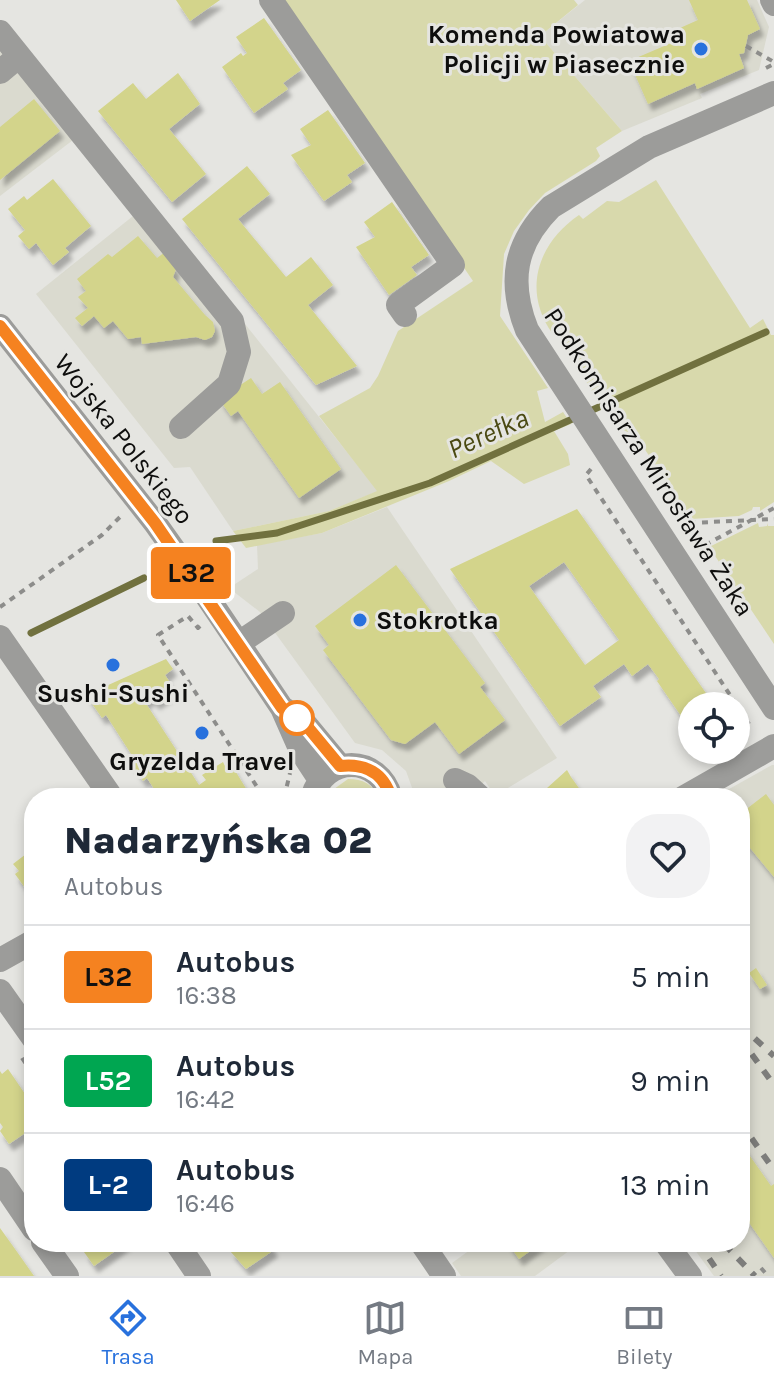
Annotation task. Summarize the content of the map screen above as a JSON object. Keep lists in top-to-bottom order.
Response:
{
  "streets": {
    "street": ["Wojska Polskiego", "Podkomisarza Mirosława Żaka"]
  },
  "water": ["Perełka"],
  "places": [
    "Komenda Powiatowa Policji w Piasecznie",
    "Stokrotka",
    "Sushi-Sushi",
    "Gryzelda Travel"
  ],
  "lines": ["bus line L32"],
  "page": {
    "on_map": "L32",
    "heading": ["Nadarzyńska 02", "Autobus"],
    "list": [
      {
        "mark": "L32",
        "name": "Autobus",
        "note": "16:38",
        "value": "5 min"
      },
      {
        "mark": "L52",
        "name": "Autobus",
        "note": "16:42",
        "value": "9 min"
      },
      {
        "mark": "L-2",
        "name": "Autobus",
        "note": "16:46",
        "value": "13 min"
      }
    ],
    "tabs": ["Trasa", "Mapa", "Bilety"]
  }
}
